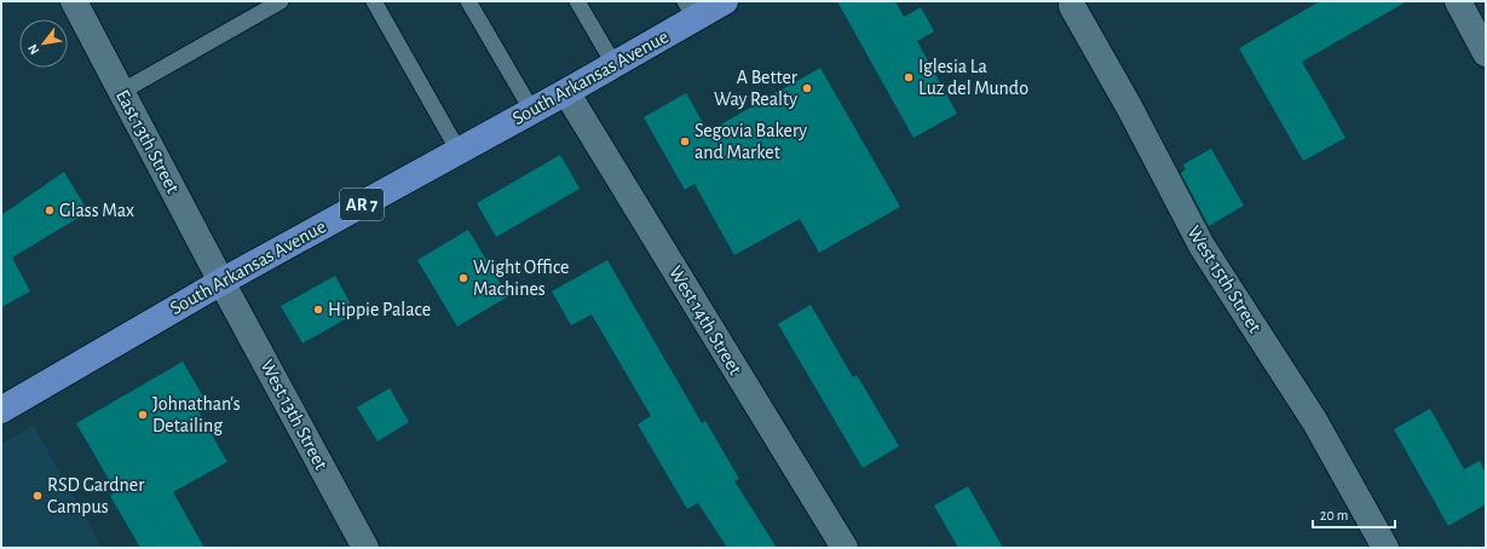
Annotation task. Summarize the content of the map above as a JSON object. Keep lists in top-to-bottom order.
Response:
{
  "streets": {
    "highway": ["South Arkansas Avenue", "AR 7"],
    "street": [
      "East 13th Street",
      "West 15th Street",
      "West 14th Street",
      "West 13th Street"
    ]
  },
  "crossings": [
    ["South Arkansas Avenue", "East 13th Street"],
    ["South Arkansas Avenue", "West 14th Street"],
    ["South Arkansas Avenue", "West 13th Street"],
    ["East 13th Street", "West 13th Street"]
  ],
  "places": [
    "Iglesia La Luz del Mundo",
    "A Better Way Realty",
    "Segovia Bakery and Market",
    "Glass Max",
    "Wight Office Machines",
    "Hippie Palace",
    "Johnathan's Detailing",
    "RSD Gardner Campus"
  ],
  "scale_bar": "20 m",
  "north": "bottom left"
}
